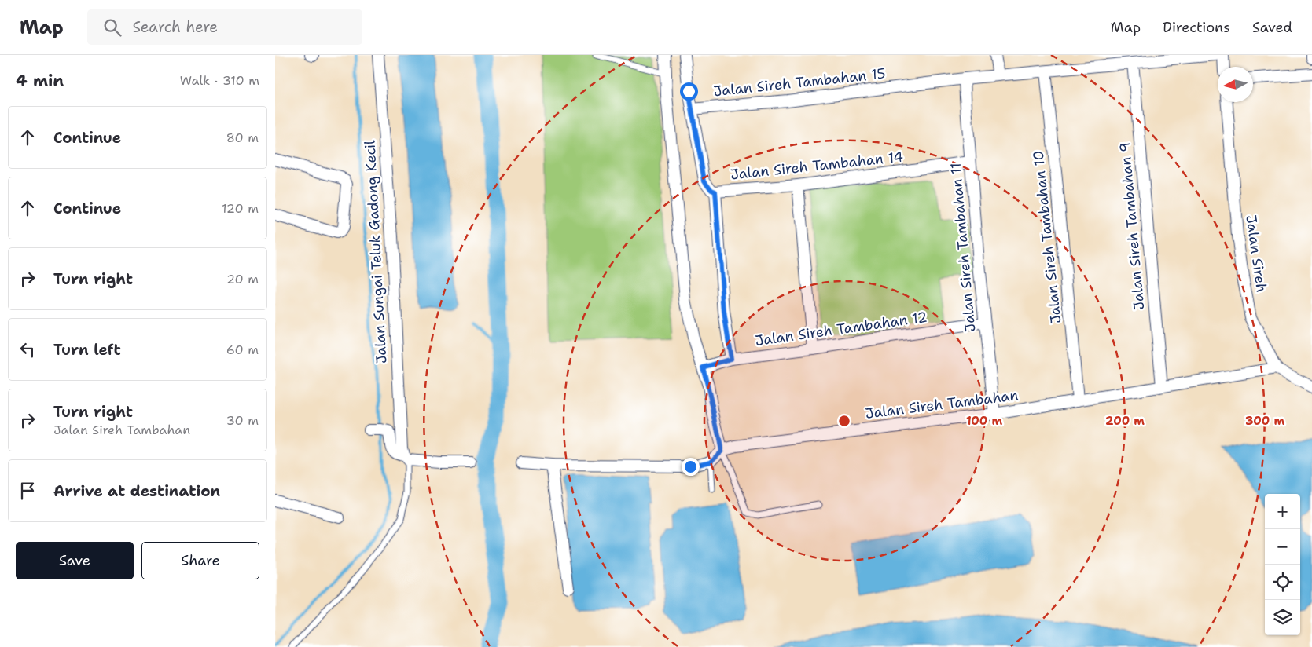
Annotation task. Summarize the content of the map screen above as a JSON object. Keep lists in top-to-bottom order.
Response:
{
  "streets": {
    "street": [
      "Jalan Sireh Tambahan 15",
      "Jalan Sireh Tambahan 14",
      "Jalan Sireh Tambahan 9",
      "Jalan Sireh Tambahan 10",
      "Jalan Sireh Tambahan 11",
      "Jalan Sungai Teluk Gadong Kecil",
      "Jalan Sireh",
      "Jalan Sireh Tambahan 12",
      "Jalan Sireh Tambahan"
    ]
  },
  "crossings": [
    ["Jalan Sireh Tambahan 15", "Jalan Sireh Tambahan 9"],
    ["Jalan Sireh Tambahan 15", "Jalan Sireh Tambahan 10"],
    ["Jalan Sireh Tambahan 15", "Jalan Sireh Tambahan 11"],
    ["Jalan Sireh Tambahan 14", "Jalan Sireh Tambahan 11"],
    ["Jalan Sireh Tambahan 14", "Jalan Sireh Tambahan 12"],
    ["Jalan Sireh Tambahan 9", "Jalan Sireh Tambahan"],
    ["Jalan Sireh Tambahan 10", "Jalan Sireh Tambahan"],
    ["Jalan Sireh Tambahan 11", "Jalan Sireh Tambahan 12"],
    ["Jalan Sireh Tambahan 11", "Jalan Sireh Tambahan"],
    ["Jalan Sireh", "Jalan Sireh Tambahan"]
  ],
  "north": "left",
  "page": {
    "header": "Map",
    "search": "Search here",
    "nav": ["Map", "Directions", "Saved"],
    "heading": ["4 min", "Walk · 310 m"],
    "list": [
      ["Continue", "80 m"],
      ["Continue", "120 m"],
      ["Turn right", "20 m"],
      ["Turn left", "60 m"],
      ["Turn right", "Jalan Sireh Tambahan", "30 m"],
      "Arrive at destination"
    ],
    "map_buttons": ["+", "−"],
    "buttons": ["Save", "Share"]
  },
  "rings": ["100 m", "200 m", "300 m"]
}
